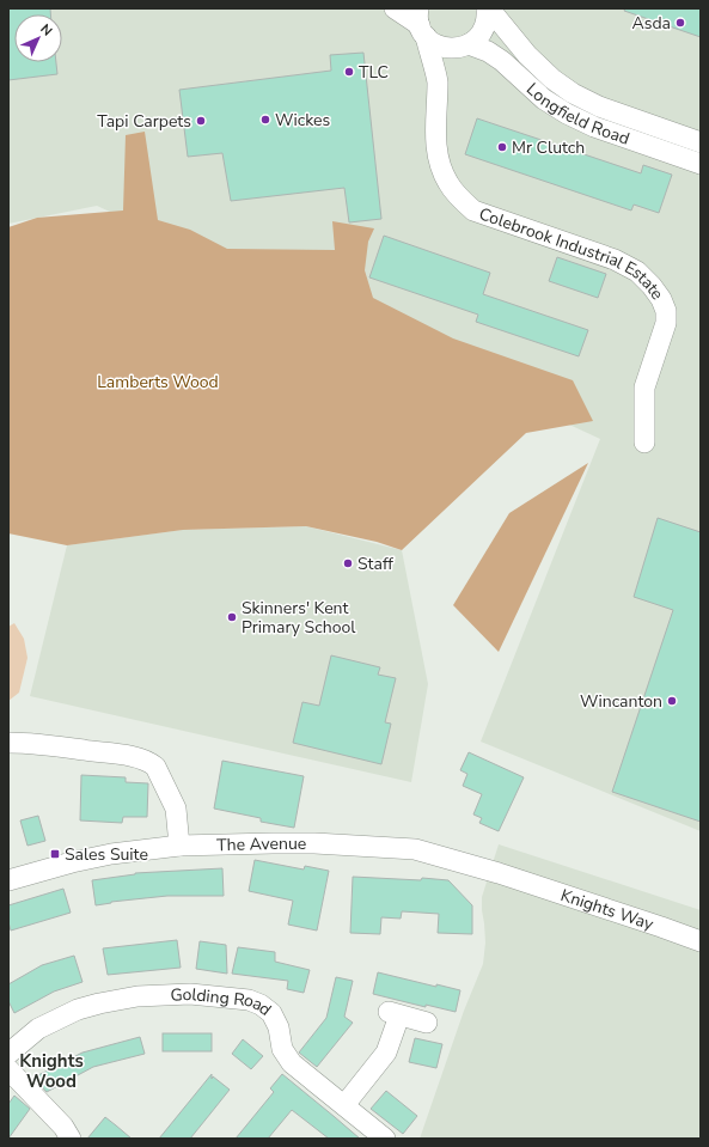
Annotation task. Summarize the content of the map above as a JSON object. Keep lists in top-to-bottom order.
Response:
{
  "streets": {
    "street": [
      "Longfield Road",
      "Colebrook Industrial Estate",
      "The Avenue",
      "Knights Way",
      "Golding Road"
    ]
  },
  "crossings": [
    ["Longfield Road", "Colebrook Industrial Estate"],
    ["The Avenue", "Knights Way"]
  ],
  "districts": ["Knights Wood"],
  "parks": ["Lamberts Wood"],
  "places": {
    "other": [
      "Asda",
      "TLC",
      "Wickes",
      "Tapi Carpets",
      "Mr Clutch",
      "Staff",
      "Skinners' Kent Primary School",
      "Wincanton"
    ],
    "transit": ["Sales Suite"]
  },
  "north": "top right"
}
